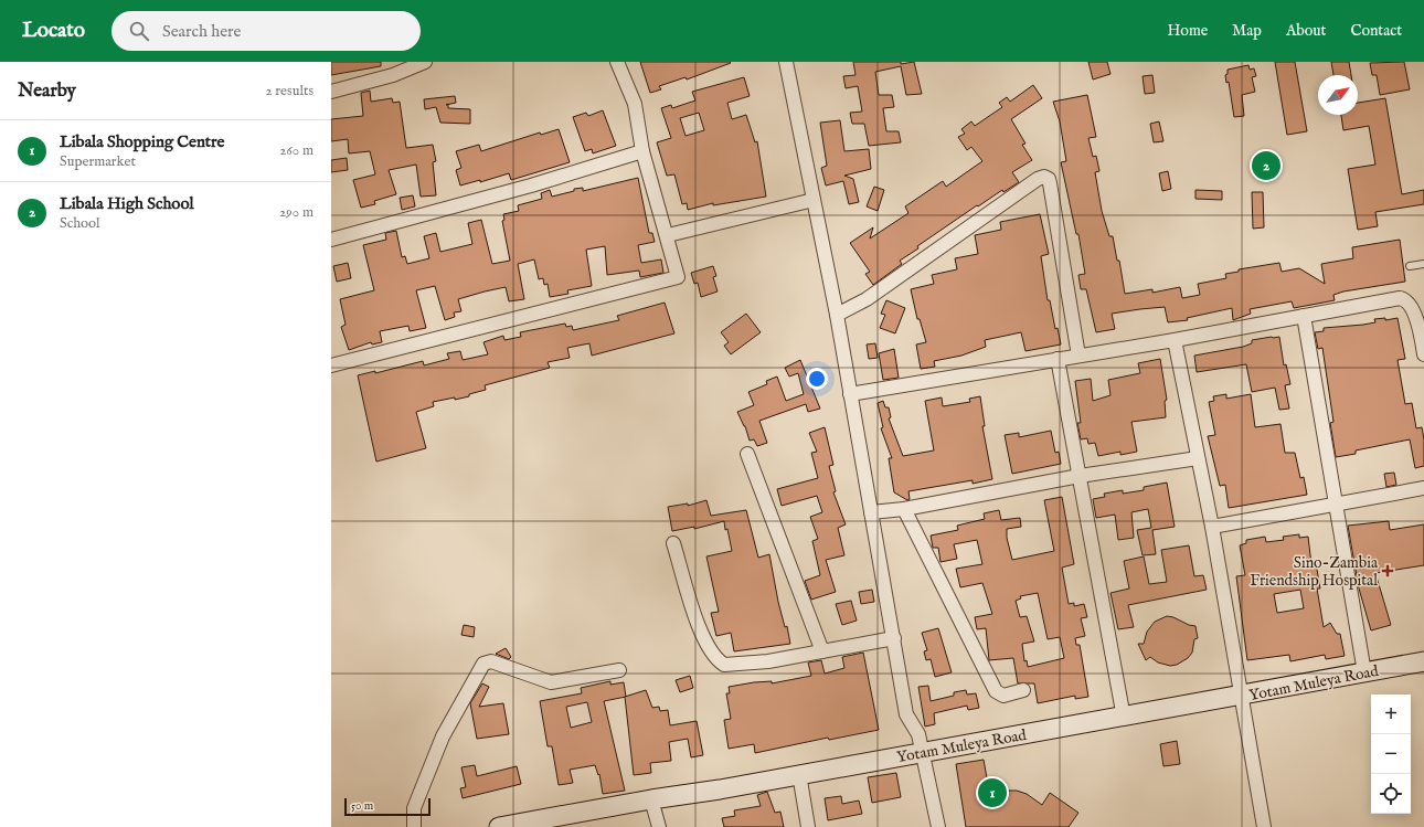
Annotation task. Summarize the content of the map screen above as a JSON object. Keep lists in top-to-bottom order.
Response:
{
  "streets": {
    "street": ["Yotam Muleya Road"]
  },
  "places": {
    "health": ["Sino-Zambia Friendship Hospital"]
  },
  "scale_bar": "50 m",
  "north": "top right",
  "page": {
    "header": "Locato",
    "search": "Search here",
    "nav": [
      "Home",
      "Map",
      "About",
      "Contact"
    ],
    "heading": ["Nearby", "2 results"],
    "list": [
      {
        "mark": "1",
        "name": "Libala Shopping Centre",
        "note": "Supermarket",
        "value": "260 m"
      },
      {
        "mark": "2",
        "name": "Libala High School",
        "note": "School",
        "value": "290 m"
      }
    ],
    "pins": ["2", "1"],
    "map_buttons": ["+", "−"],
    "scale": "50 m"
  }
}
